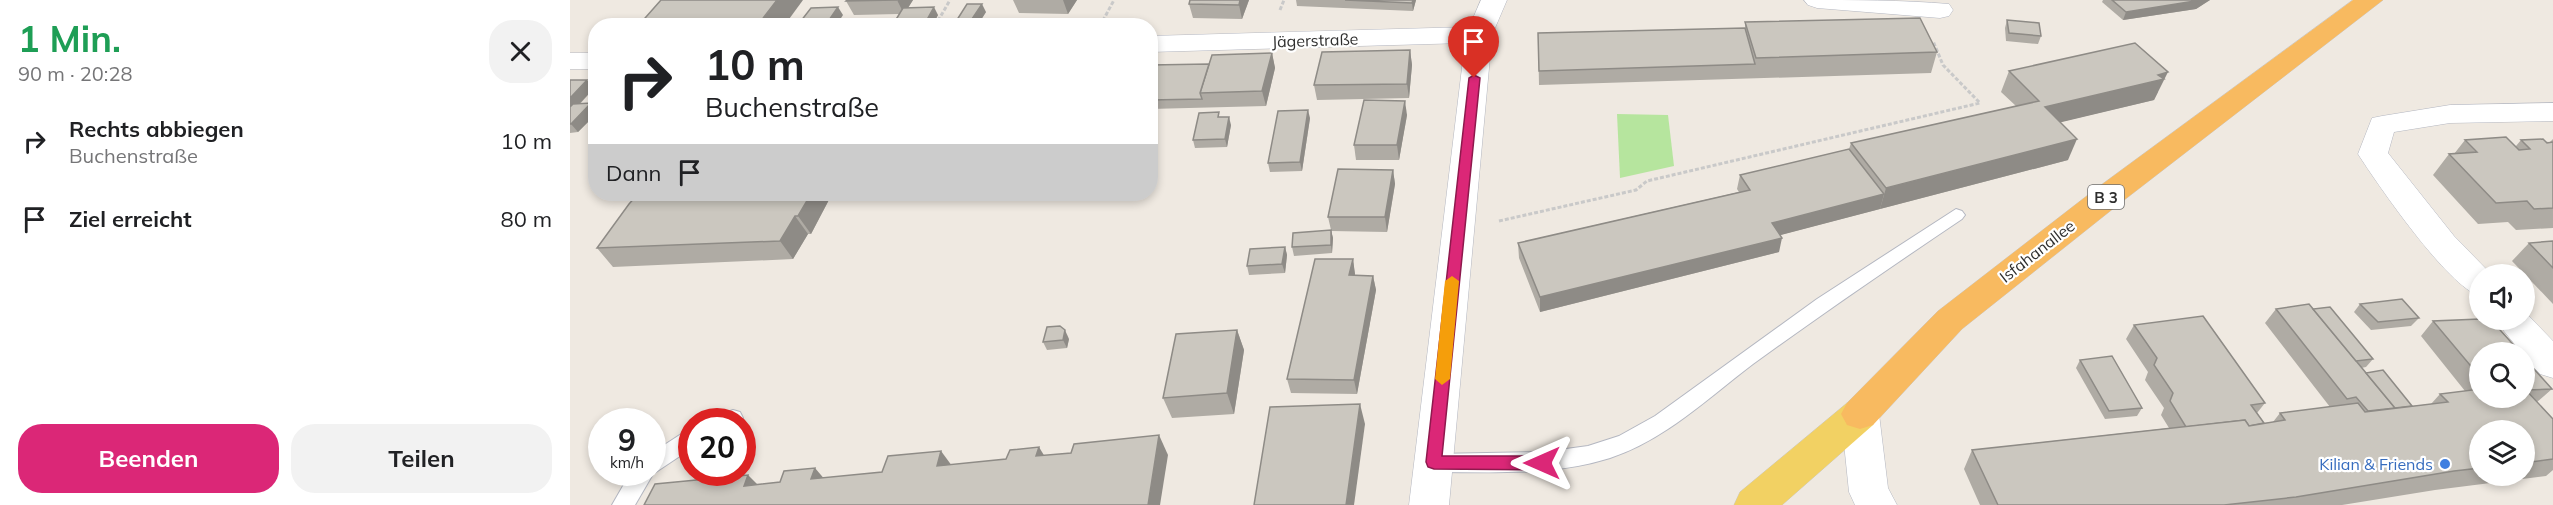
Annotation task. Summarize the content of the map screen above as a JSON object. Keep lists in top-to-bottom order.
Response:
{
  "streets": {
    "highway": ["B 3", "Isfahanallee"],
    "street": ["Jägerstraße"]
  },
  "places": ["Kilian & Friends"],
  "page": {
    "heading": ["1 Min.", "90 m · 20:28"],
    "turn": ["10 m", "Buchenstraße"],
    "list": [
      {
        "name": "Rechts abbiegen",
        "note": "Buchenstraße",
        "value": "10 m"
      },
      {
        "name": "Ziel erreicht",
        "value": "80 m"
      }
    ],
    "then": "Dann",
    "speed": "9 km/h",
    "limit": "20",
    "buttons": ["Beenden", "Teilen"]
  }
}
